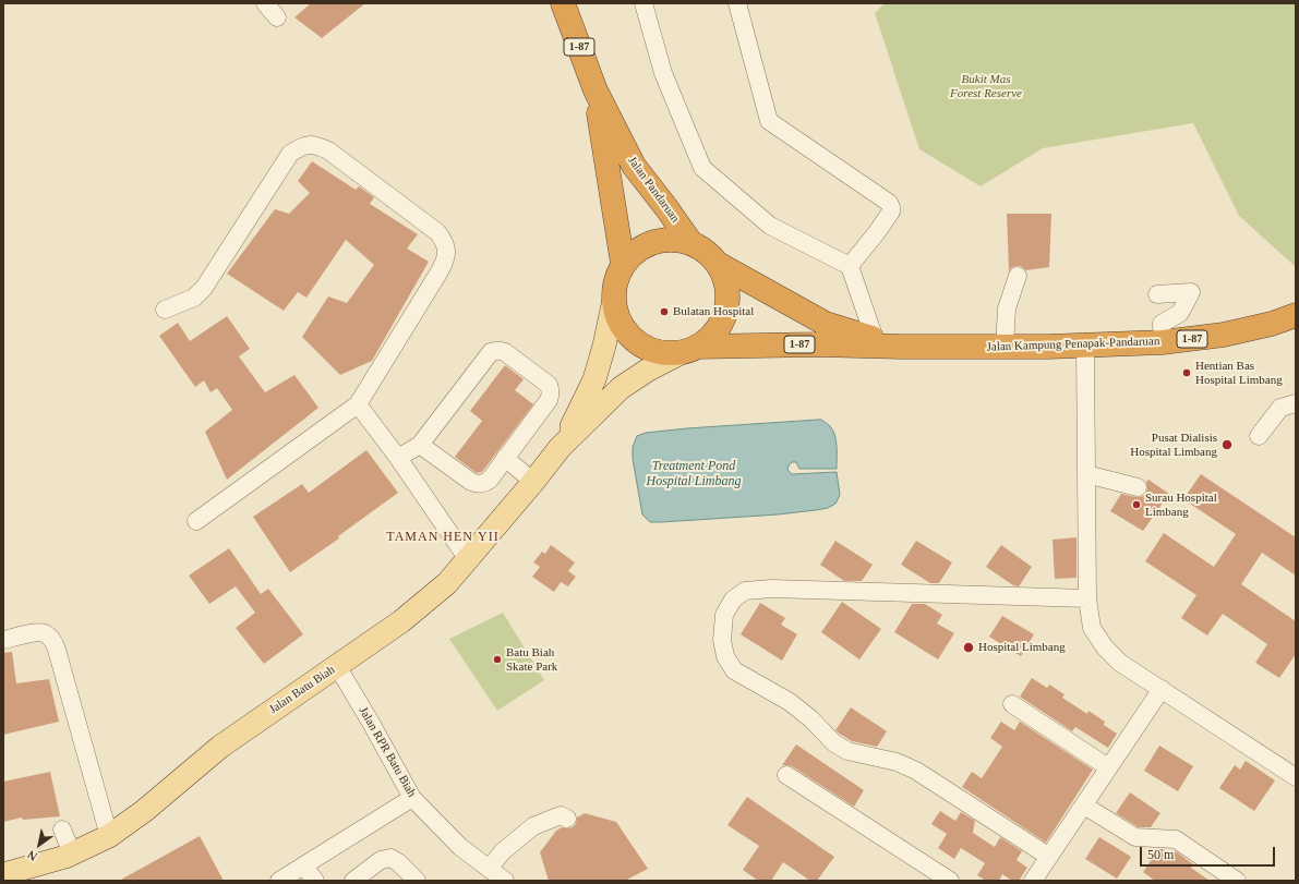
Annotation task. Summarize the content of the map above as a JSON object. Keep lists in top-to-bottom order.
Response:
{
  "streets": {
    "highway": ["1-87", "Jalan Pandaruan", "Jalan Kampung Penapak-Pandaruan"],
    "main road": ["Jalan Batu Biah"],
    "street": ["Jalan RPR Batu Biah"]
  },
  "crossings": [
    ["Jalan Pandaruan", "Jalan Kampung Penapak-Pandaruan"],
    ["Jalan Batu Biah", "Jalan RPR Batu Biah"]
  ],
  "districts": ["TAMAN HEN YII"],
  "water": ["Treatment Pond Hospital Limbang"],
  "parks": ["Bukit Mas Forest Reserve"],
  "places": [
    "Bulatan Hospital",
    "Hentian Bas Hospital Limbang",
    "Pusat Dialisis Hospital Limbang",
    "Surau Hospital Limbang",
    "Hospital Limbang",
    "Batu Biah Skate Park"
  ],
  "scale_bar": "50 m",
  "north": "bottom left"
}
